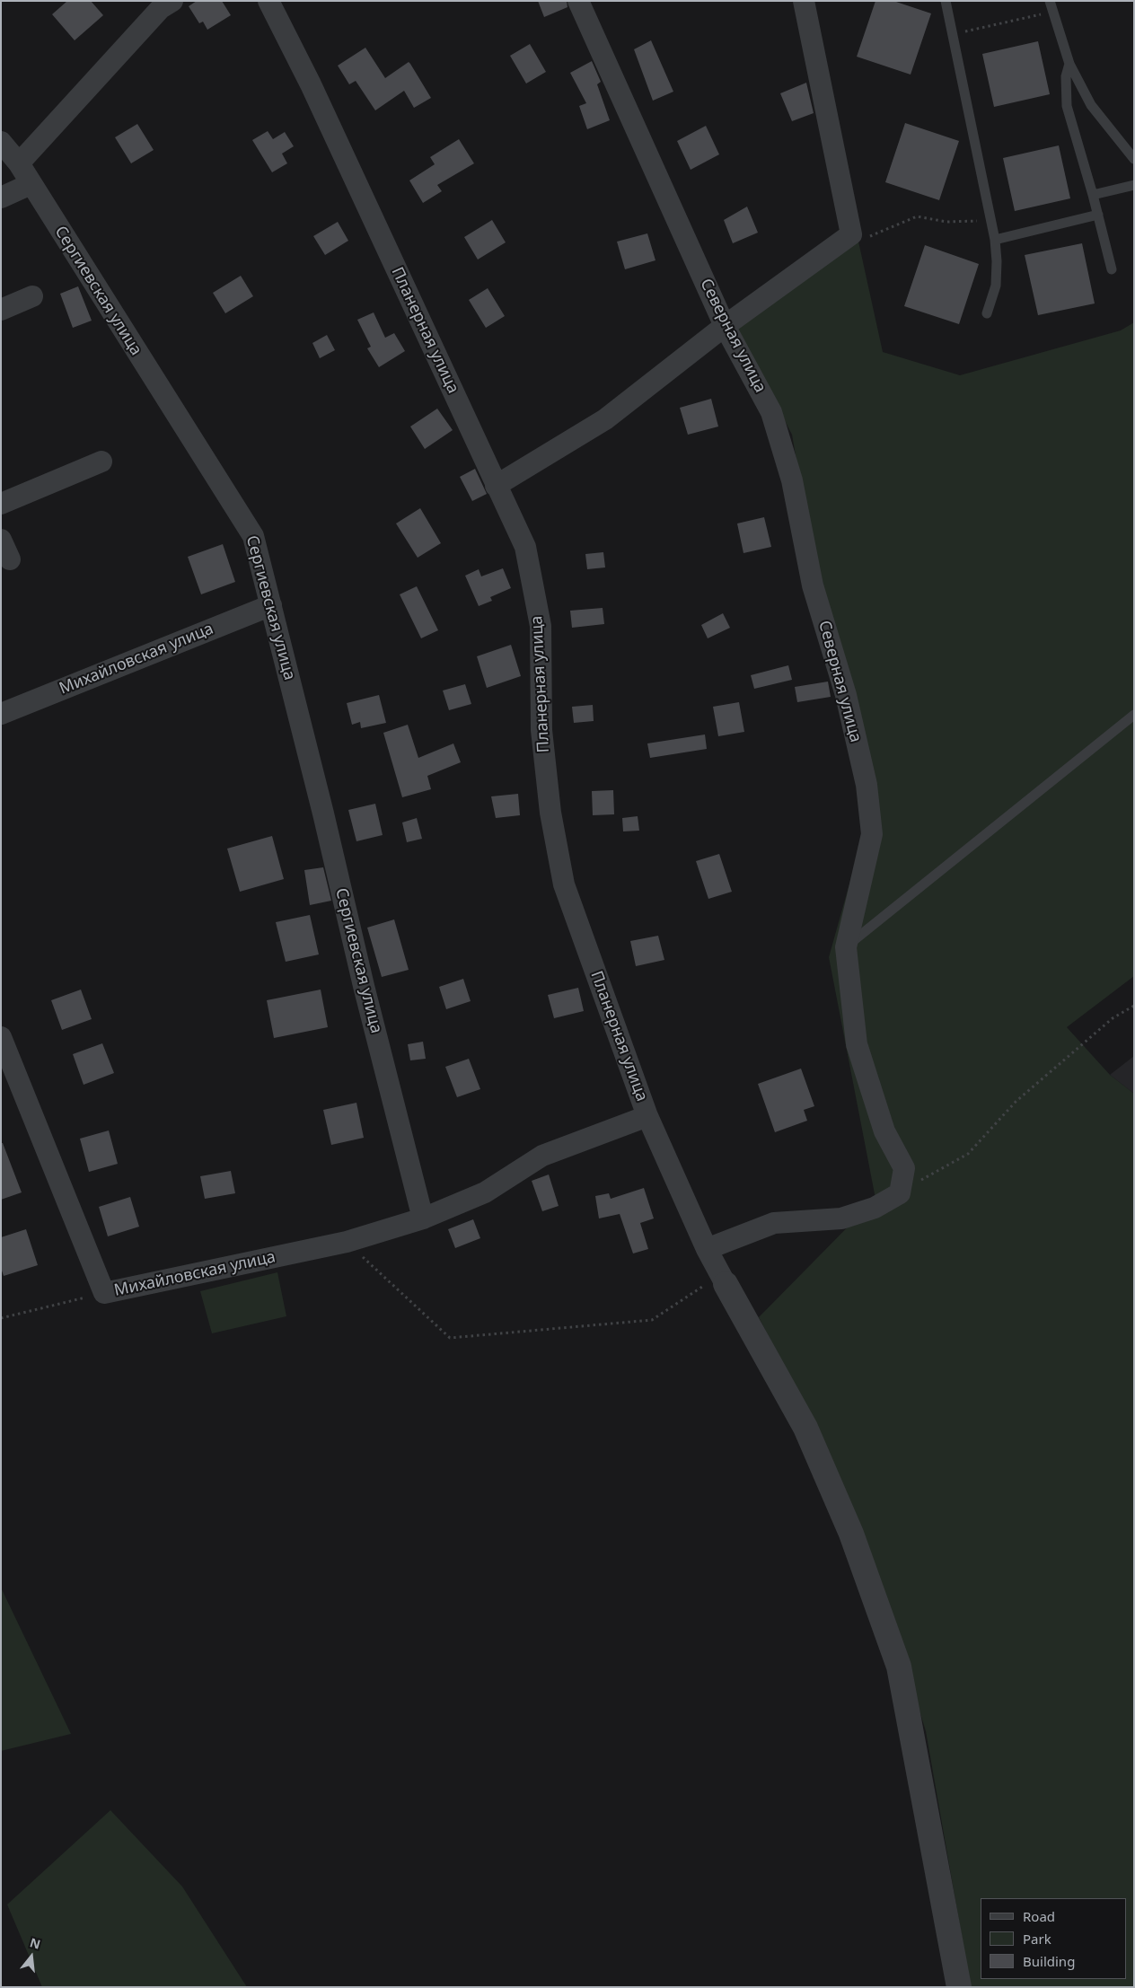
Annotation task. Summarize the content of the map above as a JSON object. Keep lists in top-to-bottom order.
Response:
{
  "streets": {
    "street": [
      "Сергиевская улица",
      "Планерная улица",
      "Северная улица",
      "Михайловская улица"
    ]
  },
  "crossings": [
    ["Сергиевская улица", "Михайловская улица"],
    ["Планерная улица", "Михайловская улица"]
  ],
  "legend": ["Road", "Park", "Building"],
  "north": "top"
}
